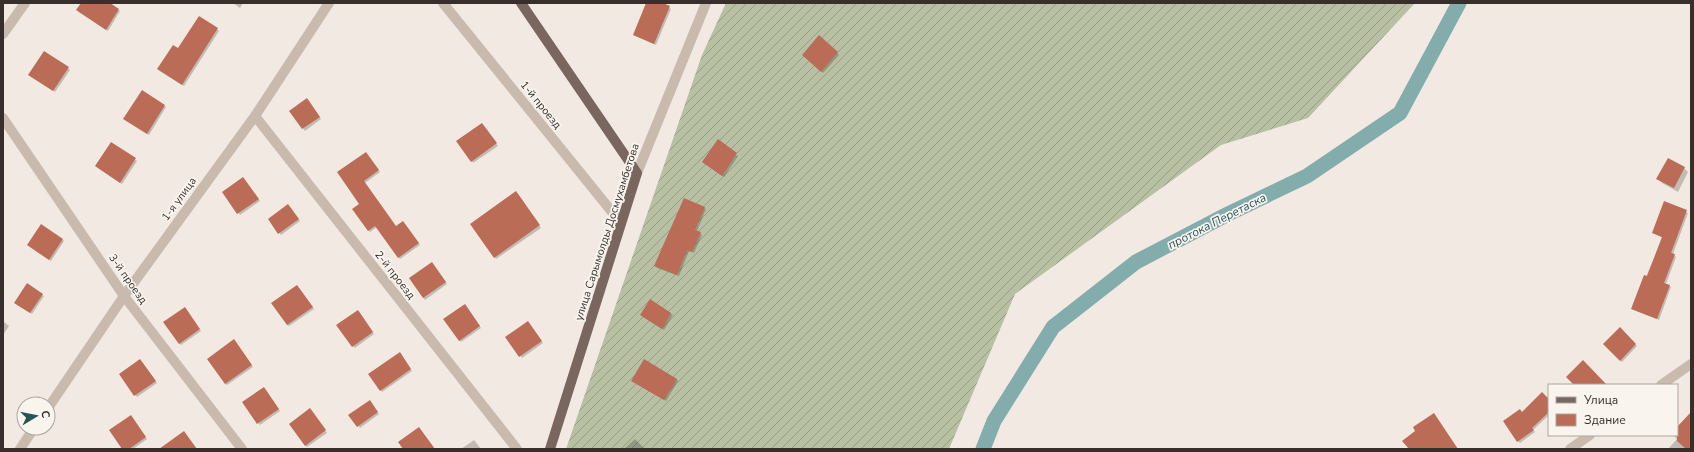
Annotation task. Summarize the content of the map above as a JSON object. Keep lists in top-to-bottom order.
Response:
{
  "streets": {
    "main road": ["улица Сарымолды Досмухамбетова"],
    "street": [
      "1-й проезд",
      "1-я улица",
      "2-й проезд",
      "3-й проезд"
    ]
  },
  "crossings": [
    ["1-й проезд", "улица Сарымолды Досмухамбетова"],
    ["1-я улица", "2-й проезд"],
    ["1-я улица", "3-й проезд"]
  ],
  "water": ["протока Перетаска"],
  "legend": ["Улица", "Здание"],
  "north": "right"
}
